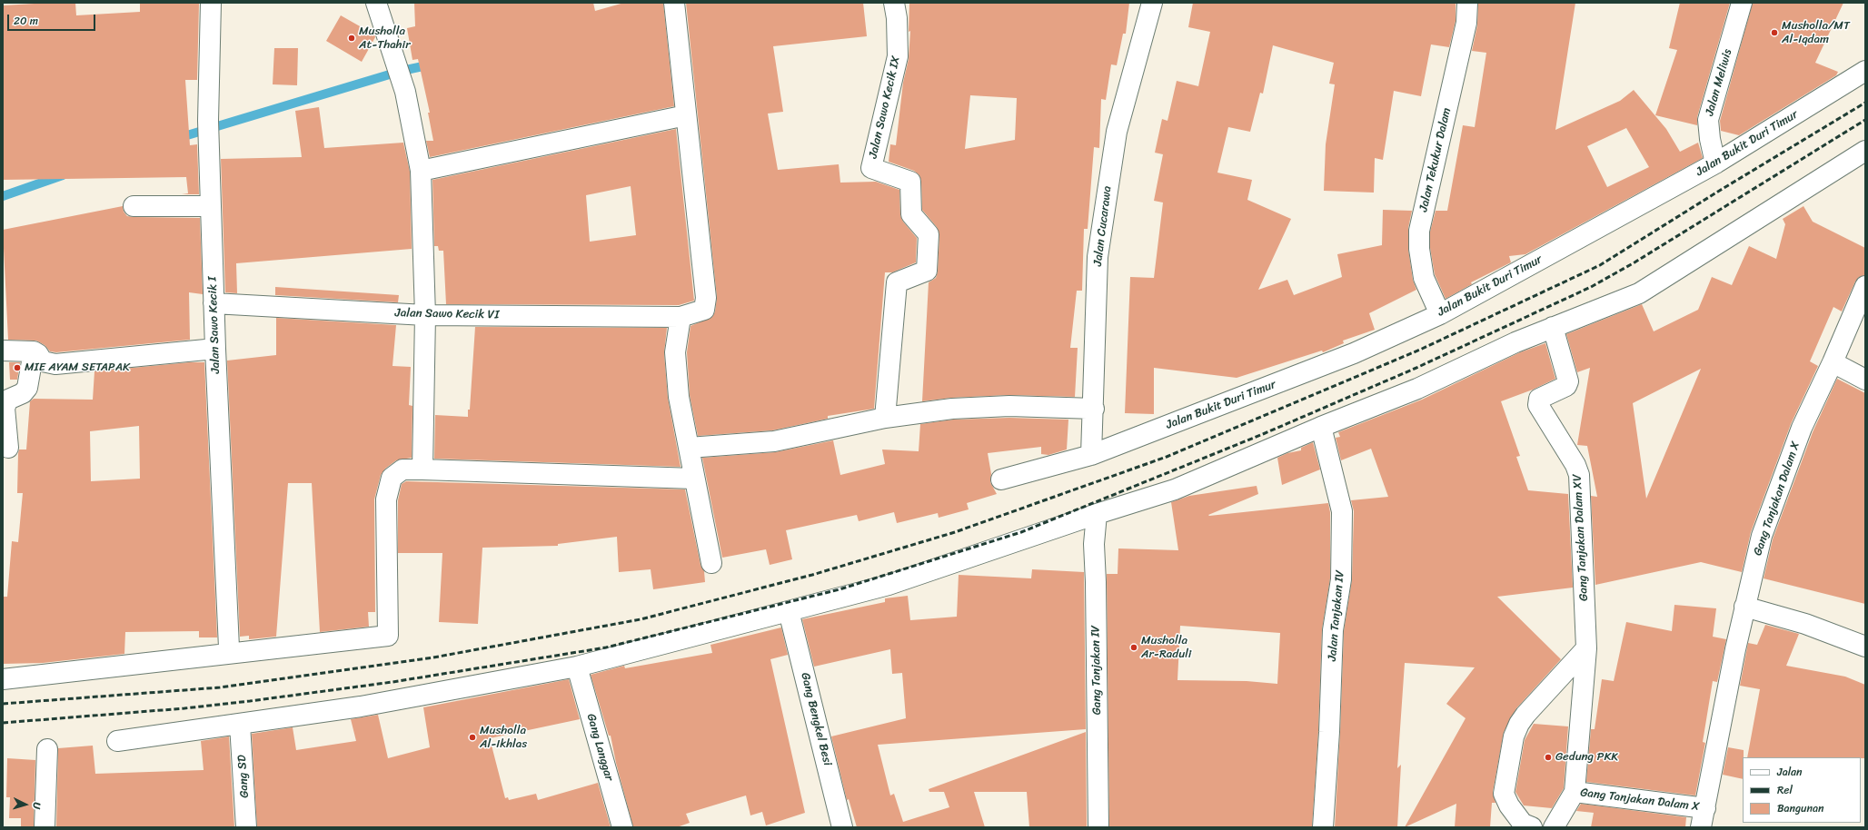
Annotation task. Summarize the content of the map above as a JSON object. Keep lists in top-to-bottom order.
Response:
{
  "streets": {
    "street": [
      "Jalan Meliwis",
      "Jalan Sawo Kecik IX",
      "Jalan Bukit Duri Timur",
      "Jalan Tekukur Dalam",
      "Jalan Cucarawa",
      "Jalan Sawo Kecik VI",
      "Jalan Sawo Kecik I",
      "Gang Tanjakan Dalam X",
      "Gang Tanjakan Dalam XV",
      "Jalan Tanjakan IV",
      "Gang Tanjakan IV",
      "Gang Bengkel Besi",
      "Gang Langgar",
      "Gang SD"
    ]
  },
  "crossings": [
    ["Jalan Meliwis", "Jalan Bukit Duri Timur"],
    ["Jalan Bukit Duri Timur", "Jalan Tekukur Dalam"],
    ["Jalan Bukit Duri Timur", "Jalan Cucarawa"],
    ["Jalan Sawo Kecik VI", "Jalan Sawo Kecik I"],
    ["Gang Tanjakan Dalam X", "Gang Tanjakan Dalam XV"]
  ],
  "places": [
    "Musholla/MT Al-Iqdam",
    "Musholla At-Thahir",
    "MIE AYAM SETAPAK",
    "Musholla Ar-Raduli",
    "Musholla Al-Ikhlas",
    "Gedung PKK"
  ],
  "legend": ["Jalan", "Rel", "Bangunan"],
  "scale_bar": "20 m",
  "north": "right"
}
